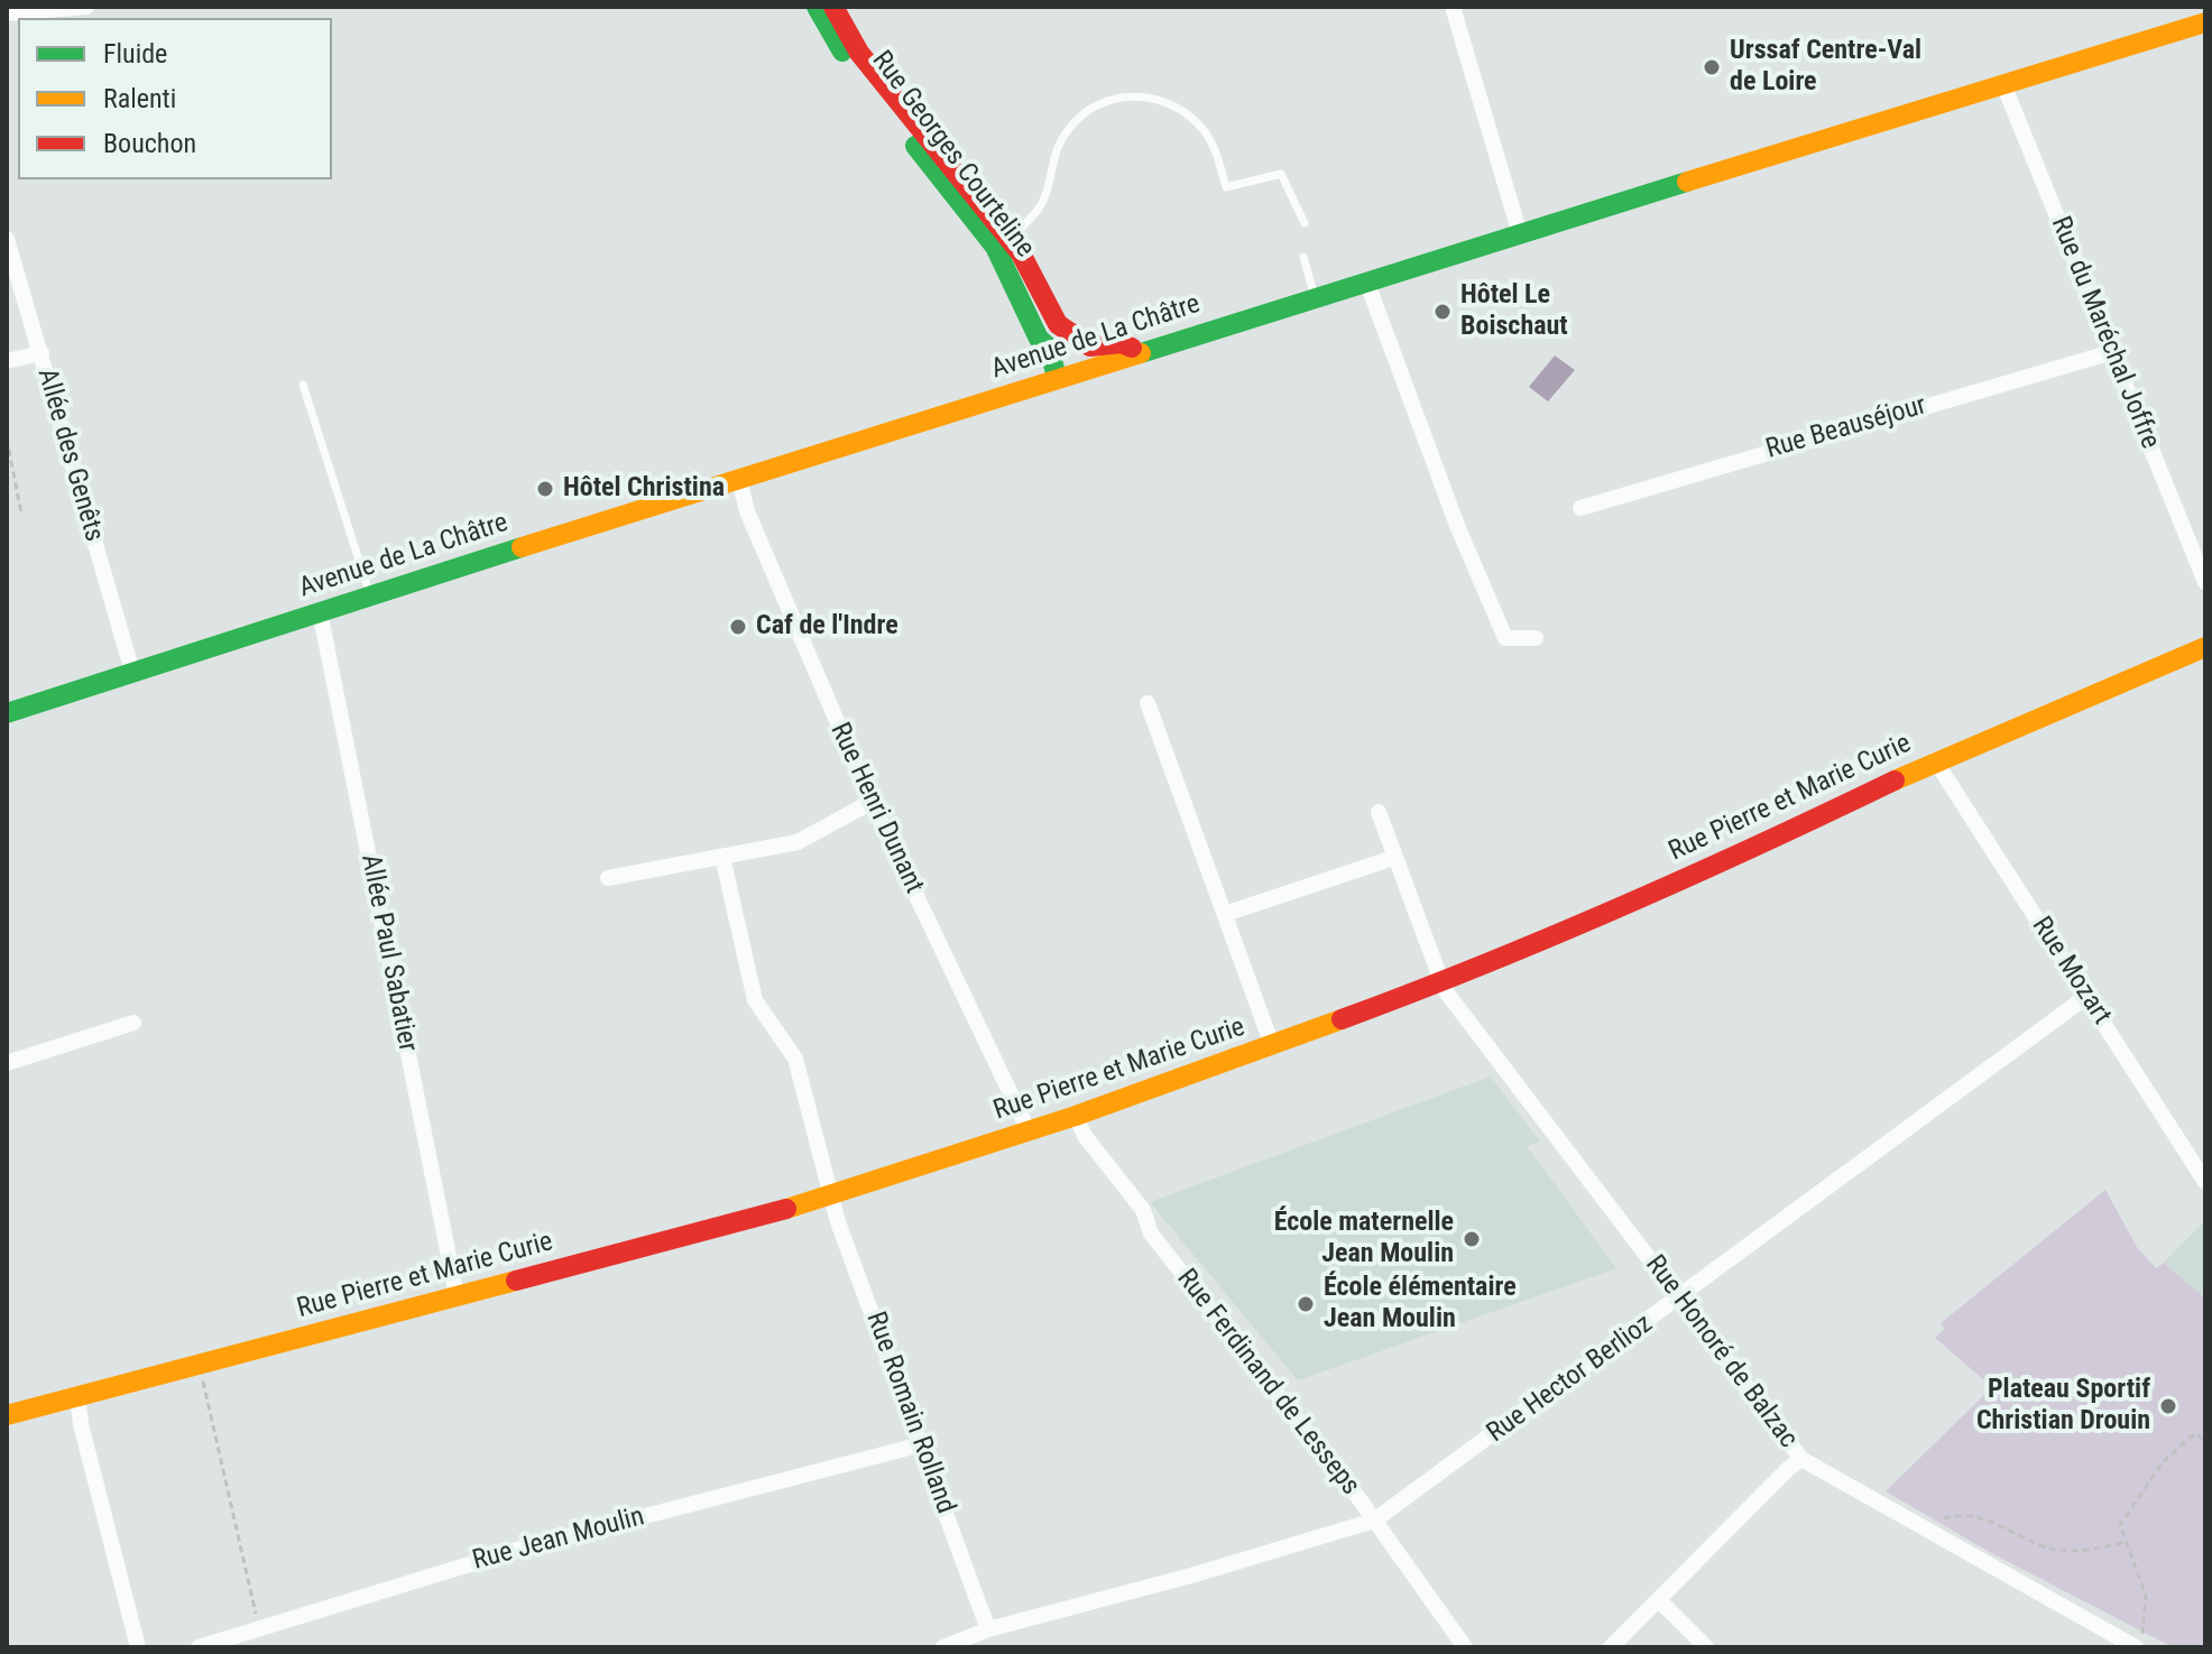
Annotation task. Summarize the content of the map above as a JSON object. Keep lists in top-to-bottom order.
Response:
{
  "streets": {
    "street": [
      "Rue Georges Courteline",
      "Rue du Maréchal Joffre",
      "Avenue de La Châtre",
      "Rue Beauséjour",
      "Allée des Genêts",
      "Rue Pierre et Marie Curie",
      "Rue Henri Dunant",
      "Allée Paul Sabatier",
      "Rue Mozart",
      "Rue Honoré de Balzac",
      "Rue Hector Berlioz",
      "Rue Ferdinand de Lesseps",
      "Rue Romain Rolland",
      "Rue Jean Moulin"
    ]
  },
  "crossings": [
    ["Rue Georges Courteline", "Avenue de La Châtre"],
    ["Rue du Maréchal Joffre", "Avenue de La Châtre"],
    ["Rue du Maréchal Joffre", "Rue Beauséjour"],
    ["Avenue de La Châtre", "Allée des Genêts"],
    ["Avenue de La Châtre", "Rue Henri Dunant"],
    ["Avenue de La Châtre", "Allée Paul Sabatier"],
    ["Rue Pierre et Marie Curie", "Rue Henri Dunant"],
    ["Rue Pierre et Marie Curie", "Allée Paul Sabatier"],
    ["Rue Pierre et Marie Curie", "Rue Mozart"],
    ["Rue Pierre et Marie Curie", "Rue Honoré de Balzac"],
    ["Rue Pierre et Marie Curie", "Rue Ferdinand de Lesseps"],
    ["Rue Pierre et Marie Curie", "Rue Romain Rolland"],
    ["Rue Mozart", "Rue Hector Berlioz"],
    ["Rue Honoré de Balzac", "Rue Hector Berlioz"],
    ["Rue Hector Berlioz", "Rue Ferdinand de Lesseps"],
    ["Rue Hector Berlioz", "Rue Romain Rolland"],
    ["Rue Romain Rolland", "Rue Jean Moulin"]
  ],
  "places": [
    "Urssaf Centre-Val de Loire",
    "Hôtel Le Boischaut",
    "Hôtel Christina",
    "Caf de l'Indre",
    "École maternelle Jean Moulin",
    "École élémentaire Jean Moulin",
    "Plateau Sportif Christian Drouin"
  ],
  "legend": ["Fluide", "Ralenti", "Bouchon"]
}
